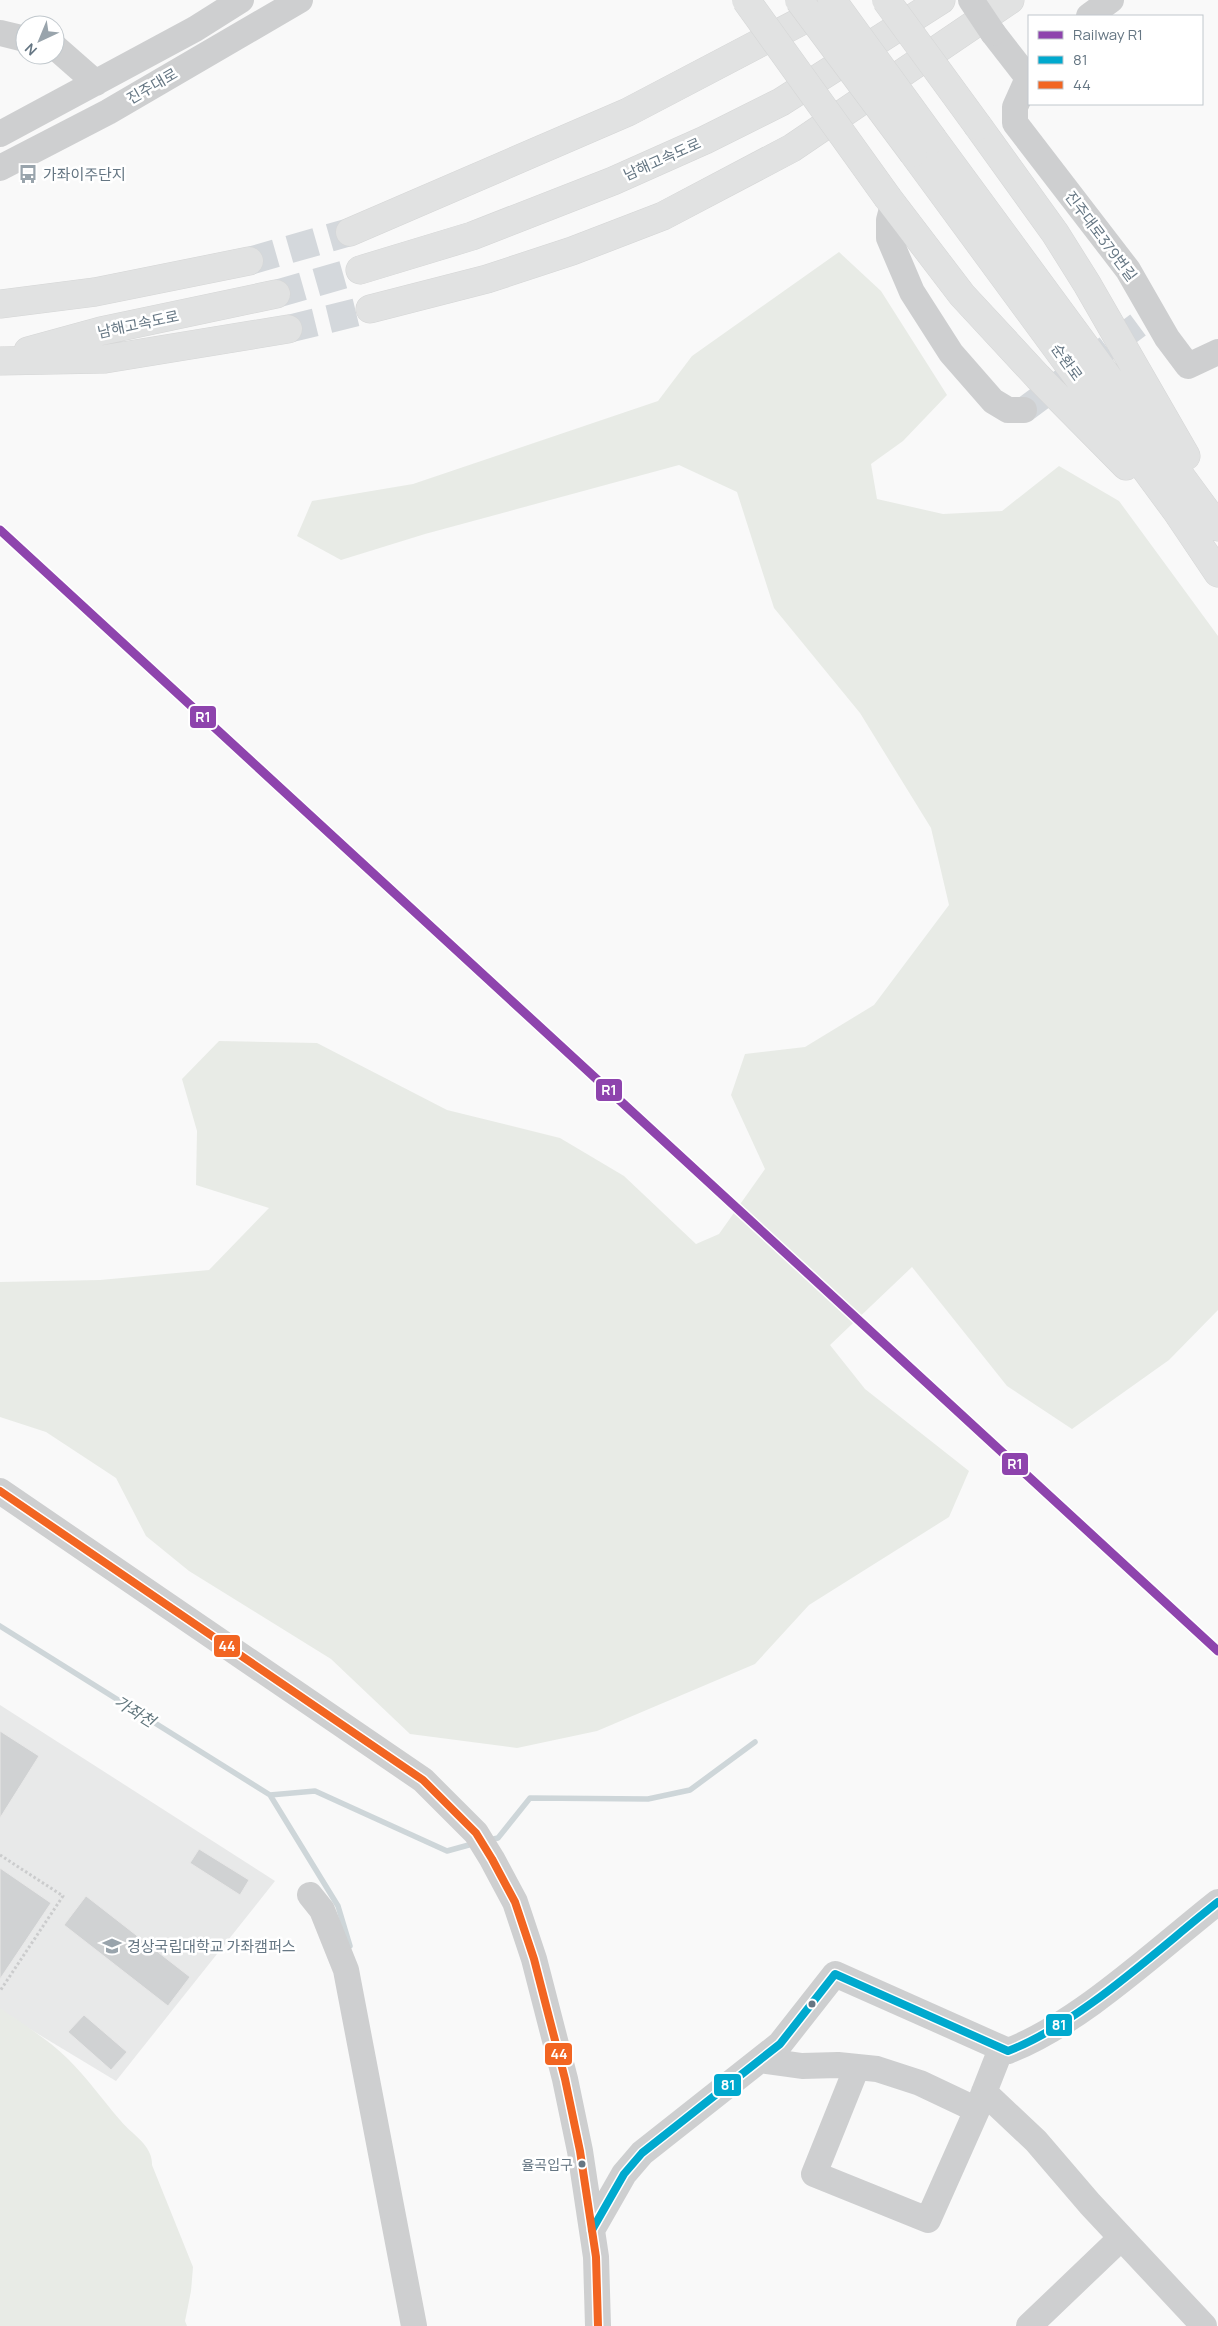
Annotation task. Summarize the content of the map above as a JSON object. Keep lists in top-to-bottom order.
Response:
{
  "streets": {
    "highway": ["남해고속도로", "순환로"],
    "street": ["진주대로", "진주대로379번길"]
  },
  "water": ["가좌천"],
  "places": {
    "bus stop": ["가좌이주단지"],
    "school or university": ["경상국립대학교 가좌캠퍼스"],
    "other": ["율곡입구"]
  },
  "lines": ["rail line R1", "transit line 44", "transit line 81"],
  "legend": ["Railway R1", "81", "44"],
  "north": "bottom left"
}
